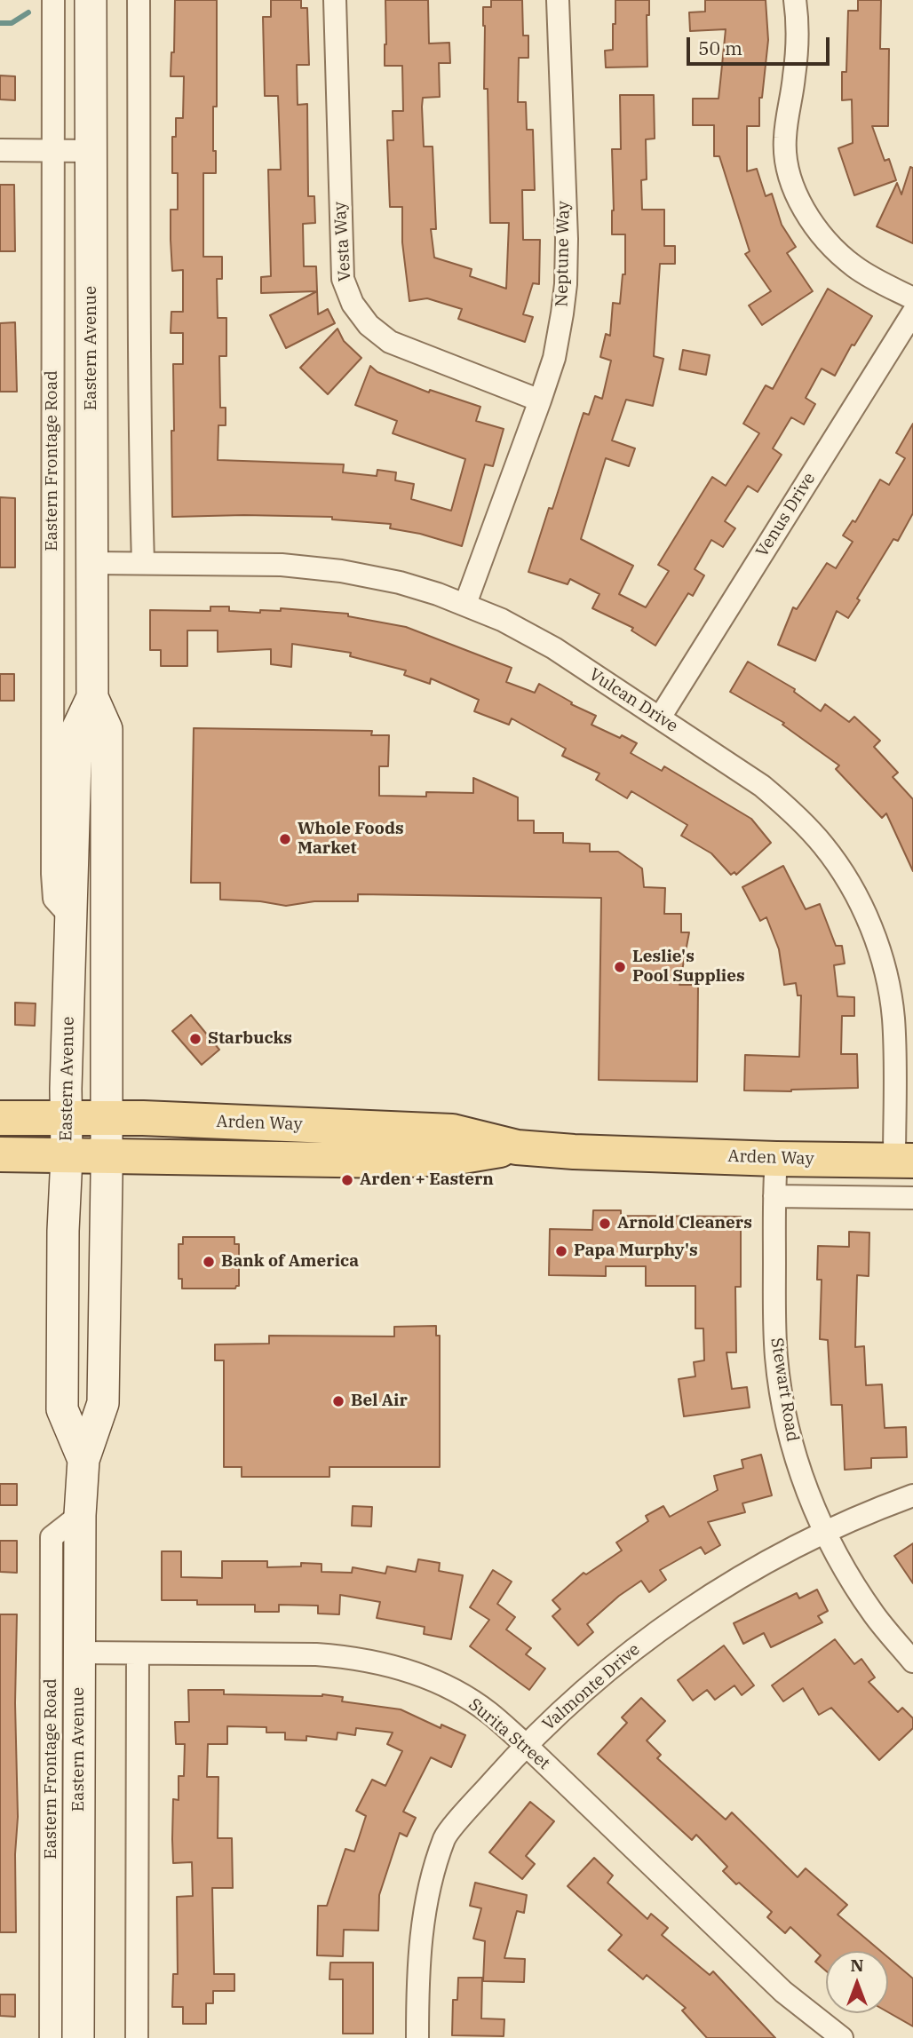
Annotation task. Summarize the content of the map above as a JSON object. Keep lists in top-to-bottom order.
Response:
{
  "streets": {
    "main road": ["Eastern Avenue", "Arden Way"],
    "street": [
      "Vesta Way",
      "Neptune Way",
      "Eastern Frontage Road",
      "Venus Drive",
      "Vulcan Drive",
      "Stewart Road",
      "Valmonte Drive",
      "Surita Street"
    ]
  },
  "crossings": [
    ["Vesta Way", "Neptune Way"],
    ["Neptune Way", "Vulcan Drive"],
    ["Eastern Avenue", "Eastern Frontage Road"],
    ["Eastern Avenue", "Vulcan Drive"],
    ["Eastern Avenue", "Arden Way"],
    ["Eastern Avenue", "Surita Street"],
    ["Venus Drive", "Vulcan Drive"],
    ["Vulcan Drive", "Arden Way"],
    ["Arden Way", "Stewart Road"],
    ["Stewart Road", "Valmonte Drive"],
    ["Valmonte Drive", "Surita Street"]
  ],
  "places": [
    "Whole Foods Market",
    "Leslie's Pool Supplies",
    "Starbucks",
    "Arden + Eastern",
    "Arnold Cleaners",
    "Papa Murphy's",
    "Bank of America",
    "Bel Air"
  ],
  "scale_bar": "50 m",
  "north": "top"
}
